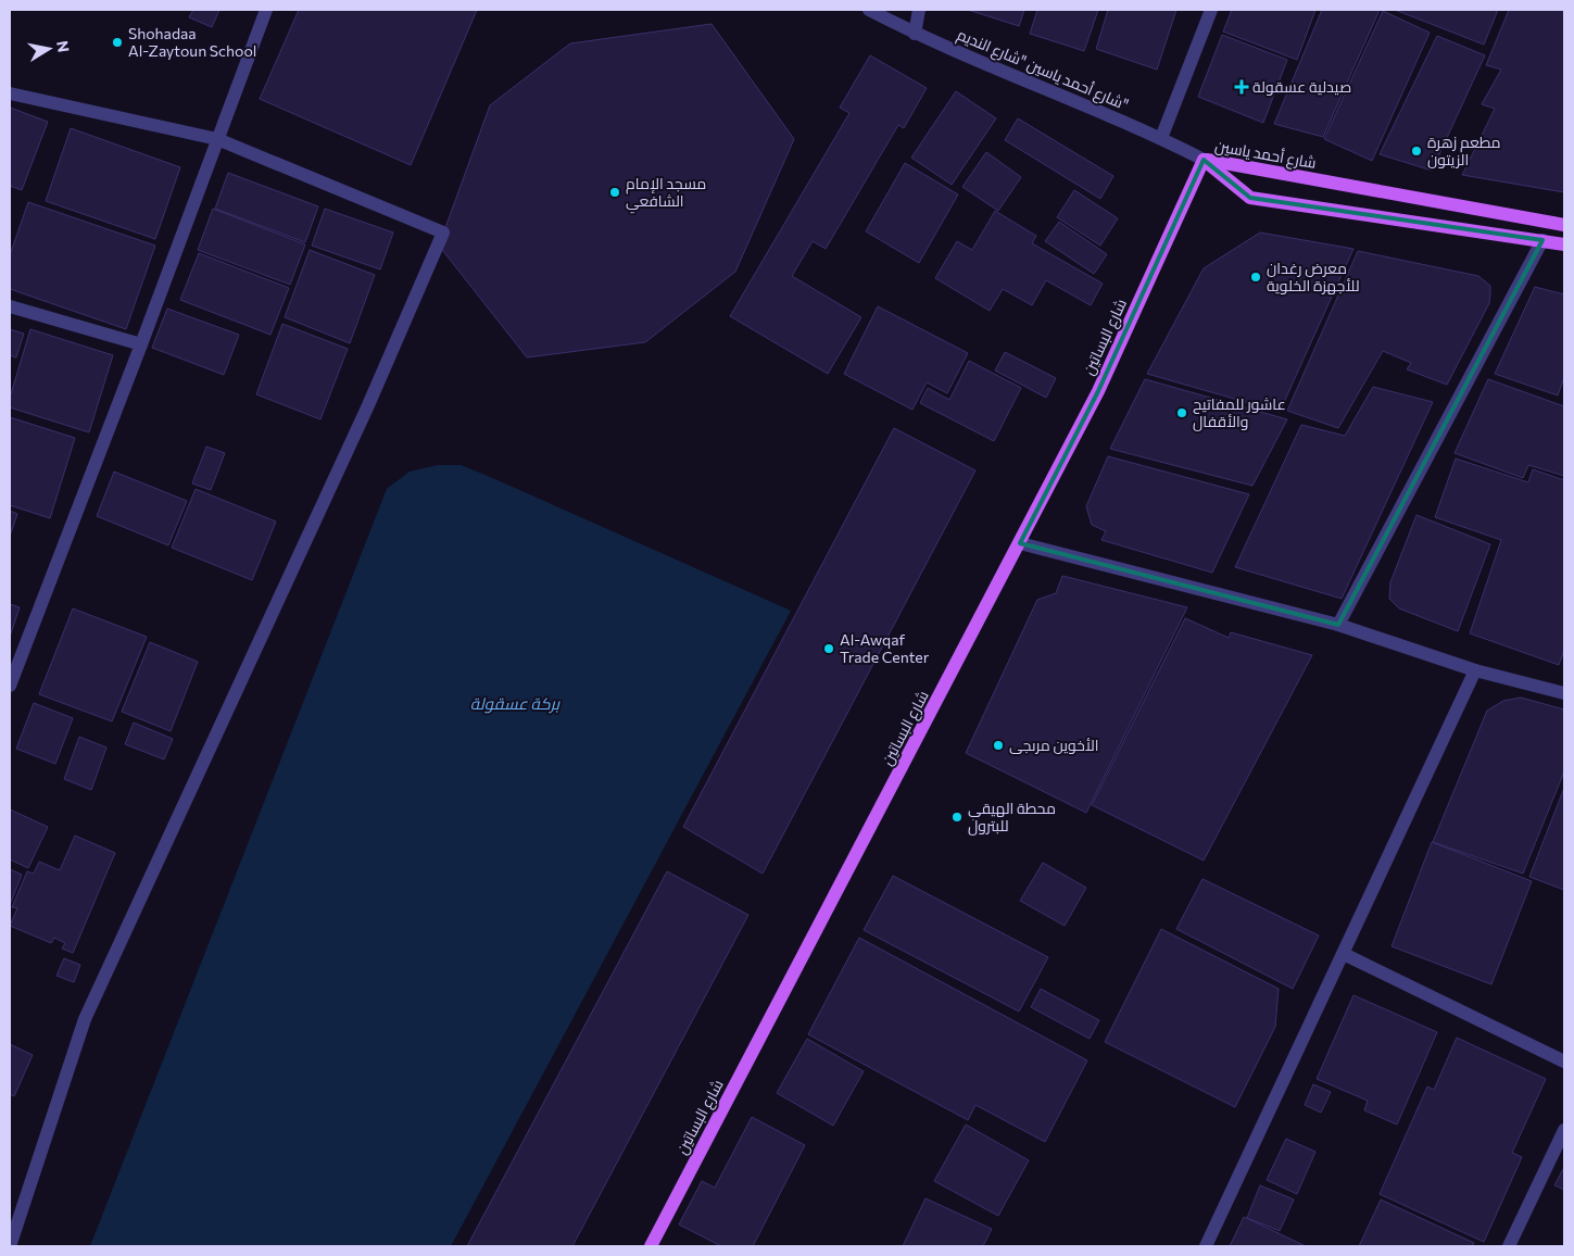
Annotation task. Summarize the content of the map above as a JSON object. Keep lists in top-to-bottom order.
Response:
{
  "streets": {
    "main road": ["شارع أحمد ياسين", "شارع البساتين"],
    "street": ["شارع أحمد ياسين \"شارع النديم\""]
  },
  "crossings": [
    ["شارع أحمد ياسين \"شارع النديم\"", "شارع أحمد ياسين"],
    ["شارع أحمد ياسين \"شارع النديم\"", "شارع البساتين"],
    ["شارع أحمد ياسين", "شارع البساتين"]
  ],
  "water": ["بركة عسقولة"],
  "places": {
    "other": [
      "Shohadaa Al-Zaytoun School",
      "مطعم زهرة الزيتون",
      "مسجد الإمام الشافعي",
      "معرض رغدان للأجهزة الخلوية",
      "عاشور للمفاتيح والأقفال",
      "Al-Awqaf Trade Center",
      "الأخوين مرىجى",
      "محطة الهيقي للبترول"
    ],
    "health": ["صيدلية عسقولة"]
  },
  "north": "right"
}
